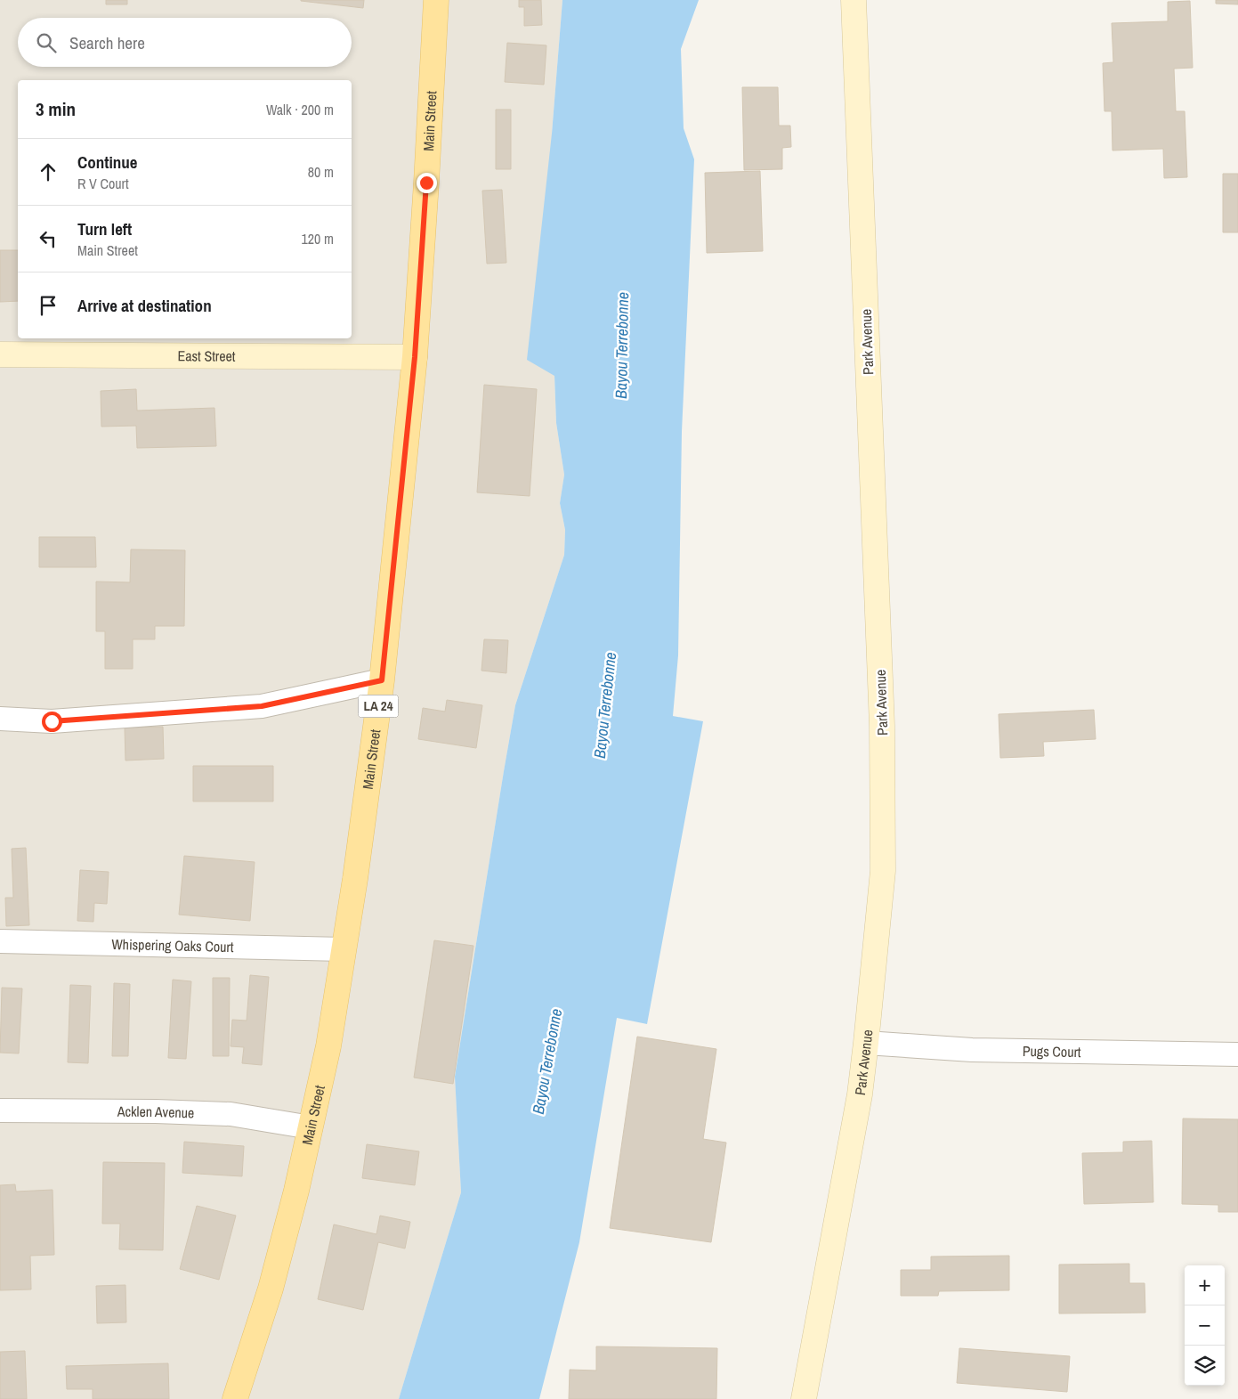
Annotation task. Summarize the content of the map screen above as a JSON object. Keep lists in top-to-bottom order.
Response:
{
  "streets": {
    "main road": [
      "Main Street",
      "Park Avenue",
      "East Street",
      "LA 24"
    ],
    "street": ["Whispering Oaks Court", "Pugs Court", "Acklen Avenue"]
  },
  "crossings": [
    ["Main Street", "East Street"],
    ["Main Street", "Whispering Oaks Court"],
    ["Main Street", "Acklen Avenue"],
    ["Park Avenue", "Pugs Court"]
  ],
  "water": ["Bayou Terrebonne"],
  "page": {
    "search": "Search here",
    "heading": ["3 min", "Walk · 200 m"],
    "list": [
      ["Continue", "R V Court", "80 m"],
      ["Turn left", "Main Street", "120 m"],
      "Arrive at destination"
    ],
    "map_buttons": ["+", "−"]
  }
}
